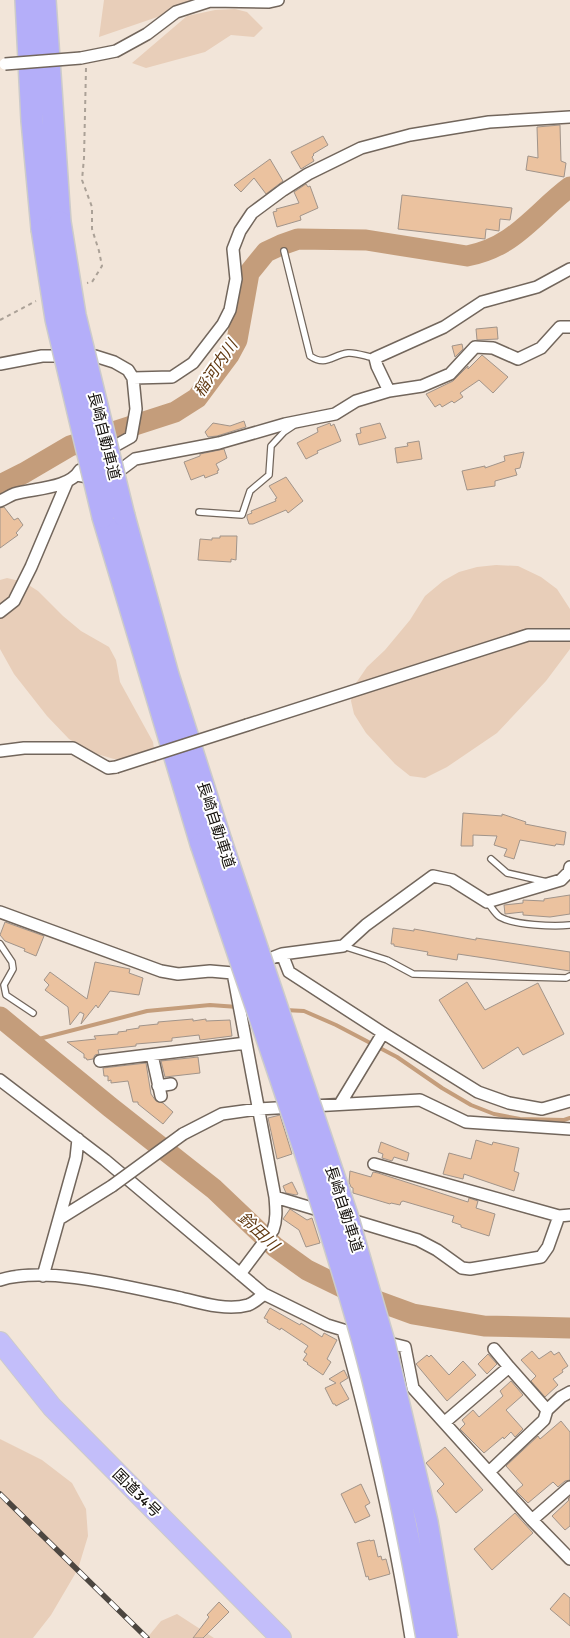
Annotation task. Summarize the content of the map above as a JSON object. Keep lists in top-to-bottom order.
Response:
{
  "streets": {
    "highway": ["長崎自動車道", "国道34号"]
  },
  "water": ["稲河内川", "鈴田川"]
}
